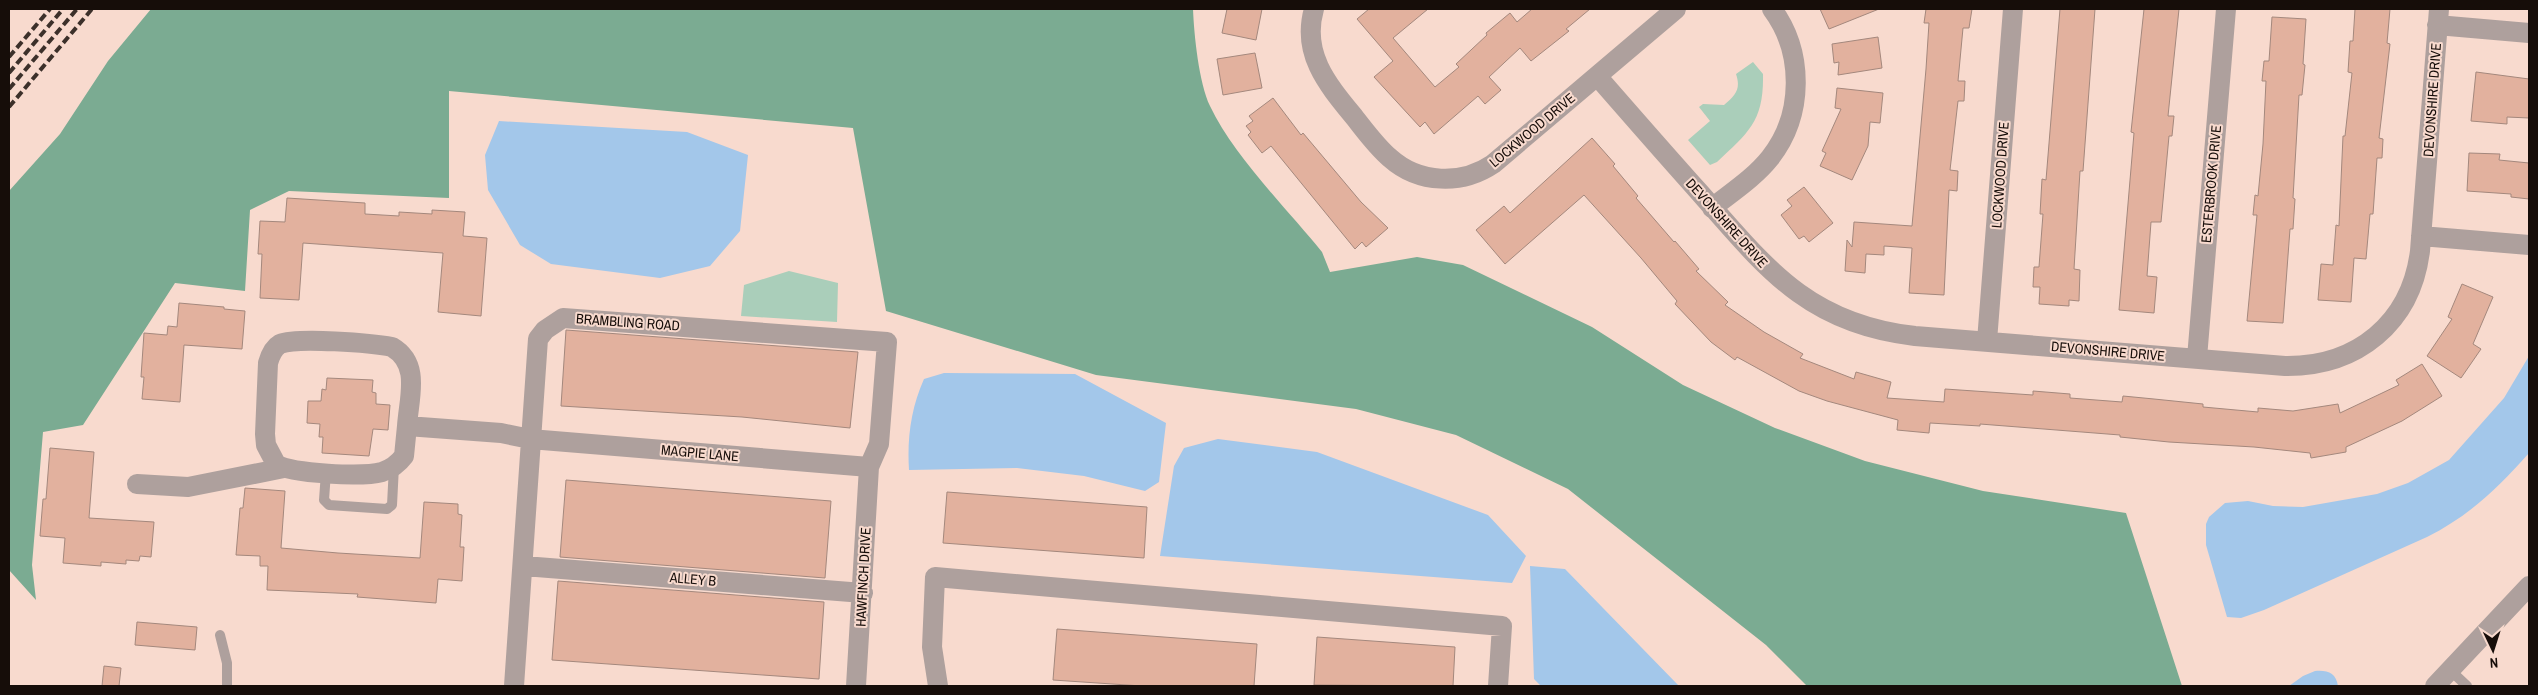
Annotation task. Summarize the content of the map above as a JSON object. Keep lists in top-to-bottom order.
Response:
{
  "streets": {
    "street": [
      "DEVONSHIRE DRIVE",
      "LOCKWOOD DRIVE",
      "ESTERBROOK DRIVE",
      "BRAMBLING ROAD",
      "MAGPIE LANE",
      "HAWFINCH DRIVE",
      "ALLEY B"
    ]
  },
  "crossings": [
    ["DEVONSHIRE DRIVE", "LOCKWOOD DRIVE"],
    ["DEVONSHIRE DRIVE", "ESTERBROOK DRIVE"],
    ["BRAMBLING ROAD", "MAGPIE LANE"],
    ["BRAMBLING ROAD", "HAWFINCH DRIVE"],
    ["BRAMBLING ROAD", "ALLEY B"],
    ["MAGPIE LANE", "HAWFINCH DRIVE"],
    ["HAWFINCH DRIVE", "ALLEY B"]
  ],
  "north": "bottom"
}
